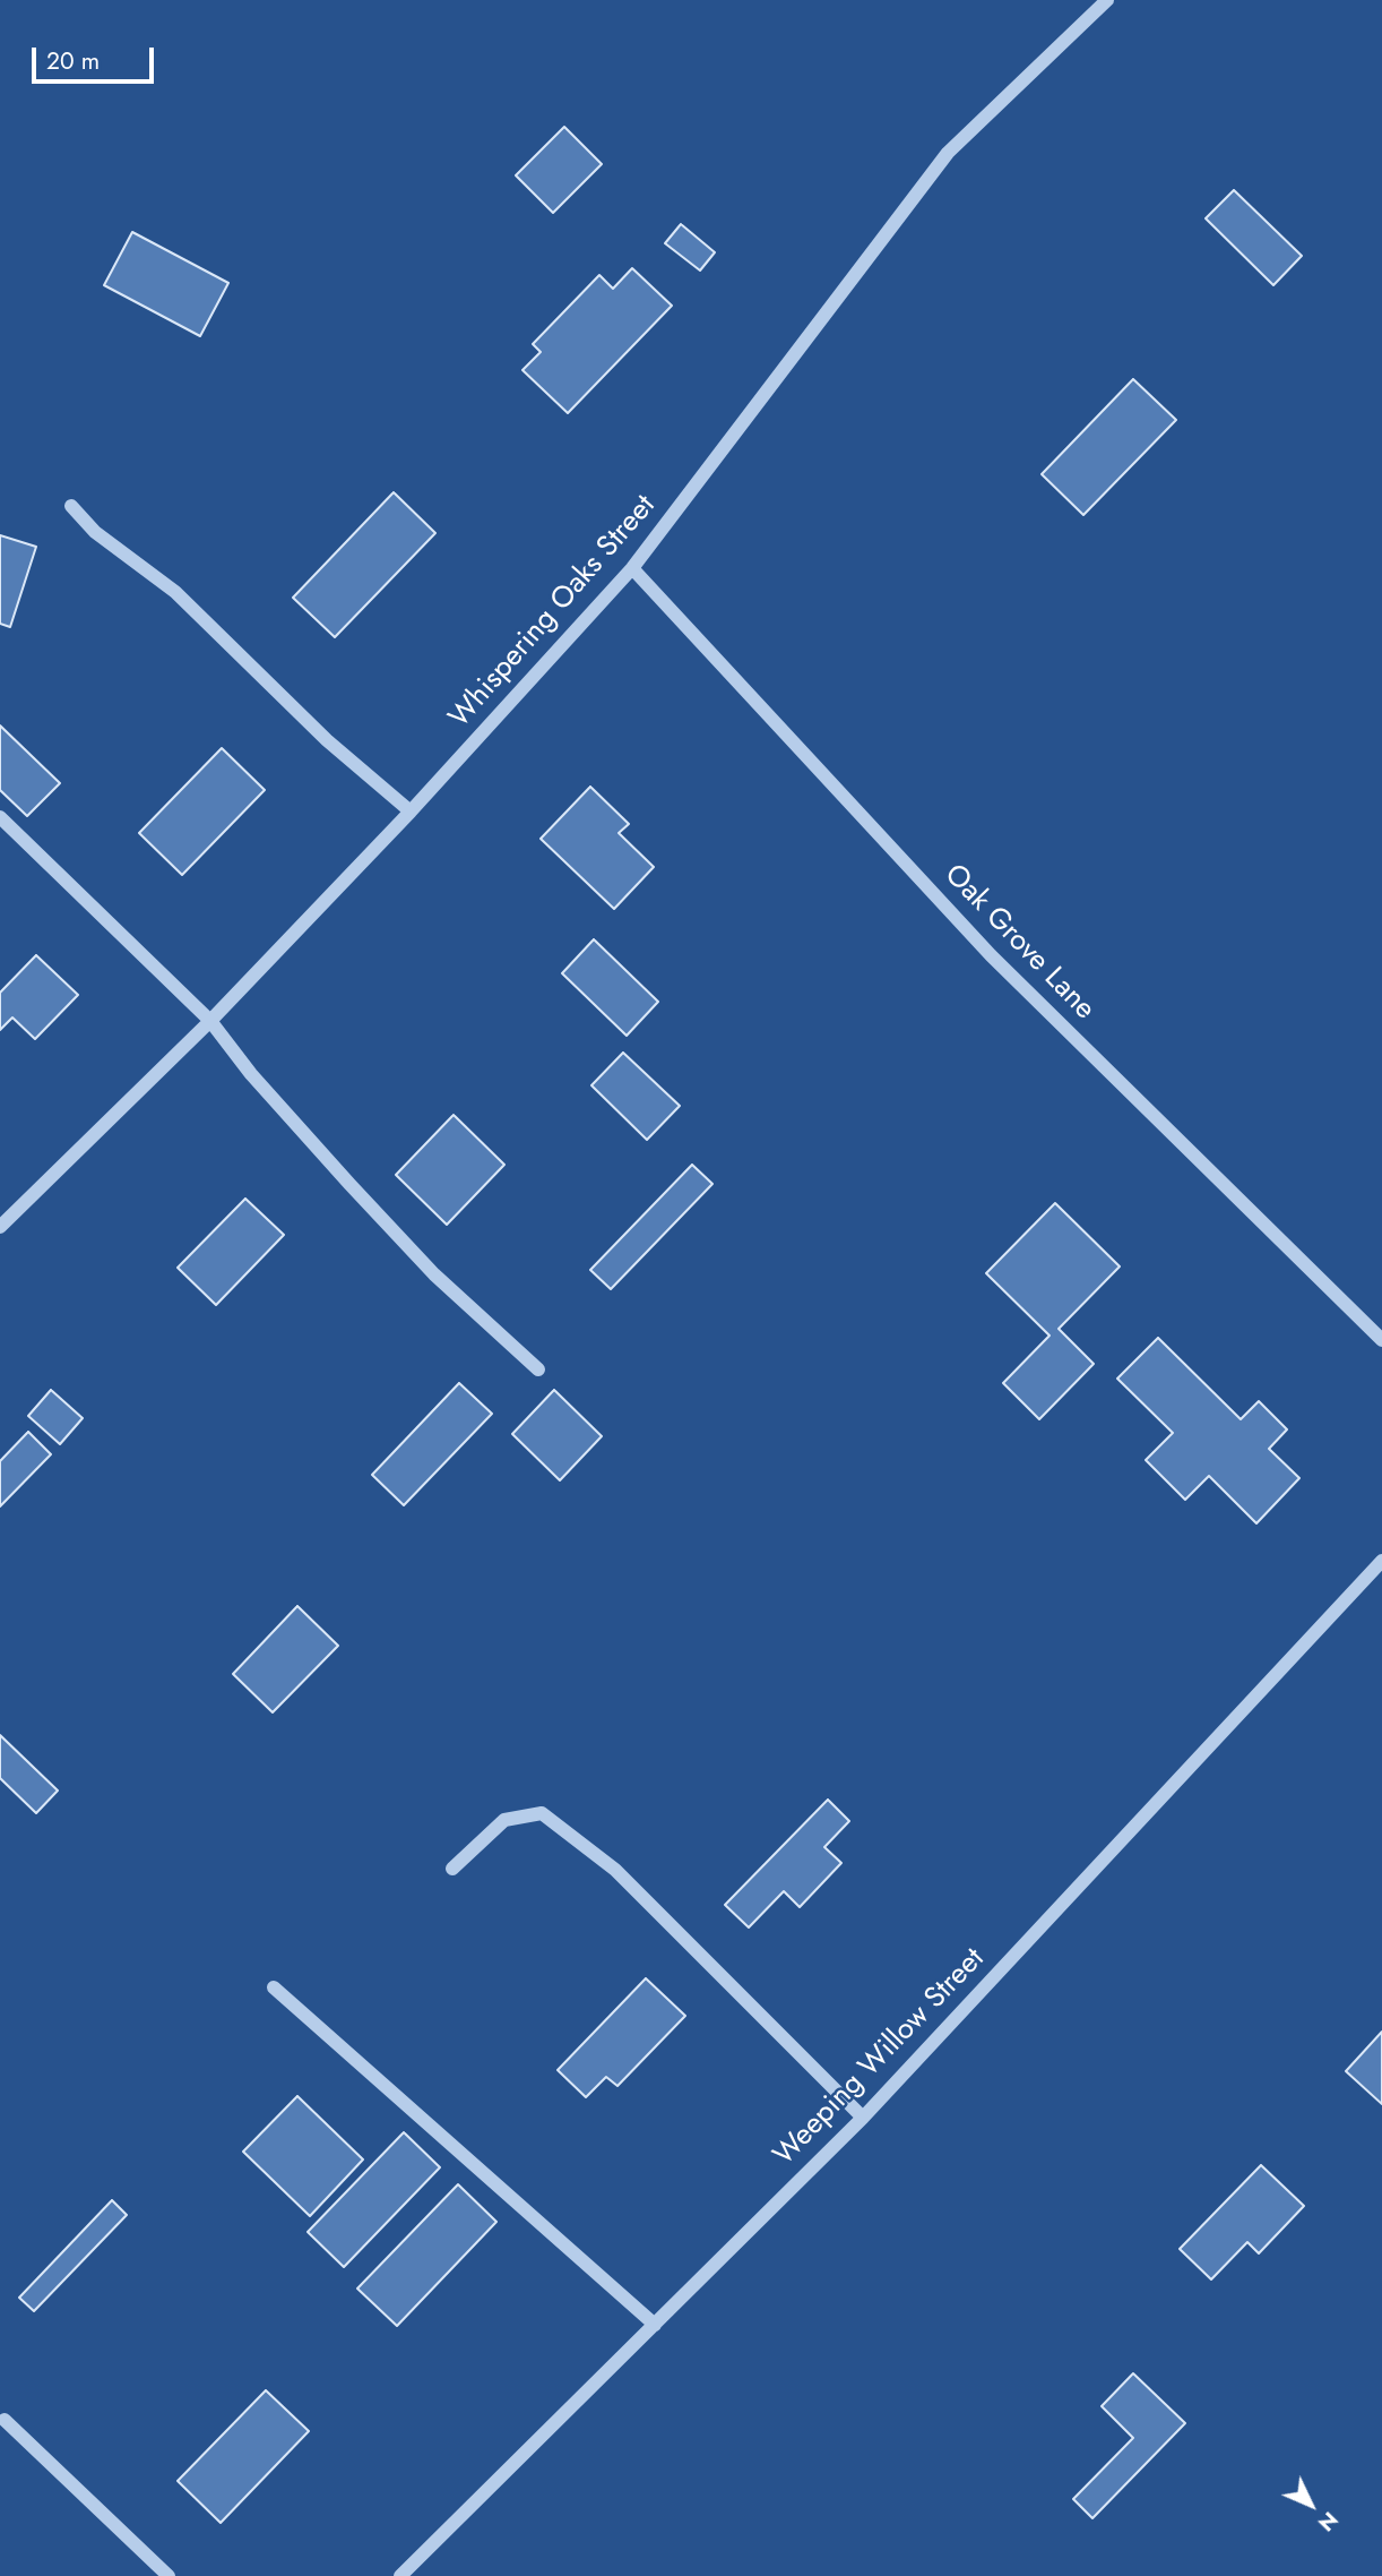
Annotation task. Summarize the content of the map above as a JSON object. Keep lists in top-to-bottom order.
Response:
{
  "streets": {
    "street": ["Whispering Oaks Street", "Oak Grove Lane", "Weeping Willow Street"]
  },
  "crossings": [
    ["Whispering Oaks Street", "Oak Grove Lane"]
  ],
  "scale_bar": "20 m",
  "north": "bottom right"
}
